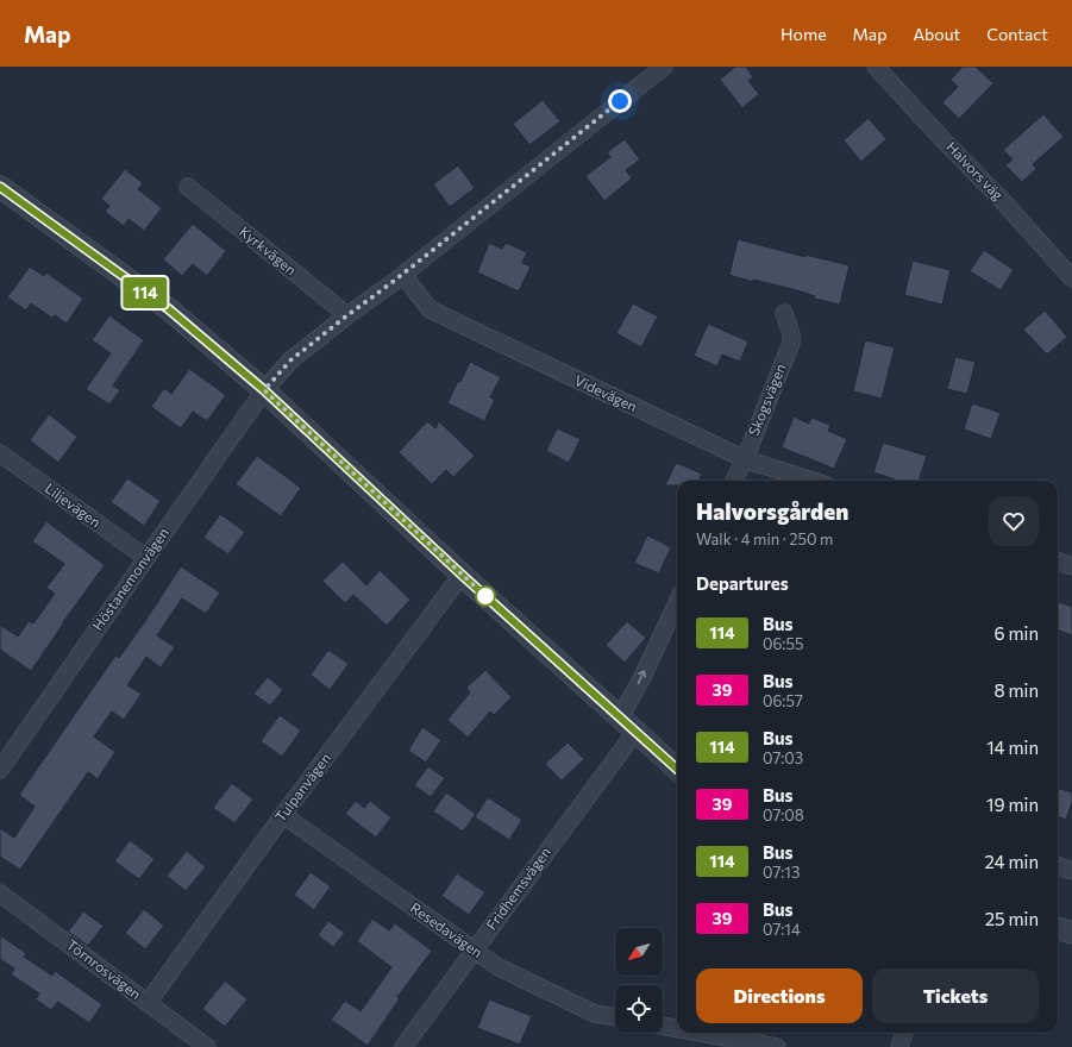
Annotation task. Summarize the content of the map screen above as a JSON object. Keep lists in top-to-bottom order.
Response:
{
  "streets": {
    "street": [
      "Halvors väg",
      "Kyrkvägen",
      "Videvägen",
      "Skogsvägen",
      "Liljevägen",
      "Höstanemonvägen",
      "Tulpanvägen",
      "Fridhemsvägen",
      "Resedavägen",
      "Törnrosvägen"
    ]
  },
  "crossings": [
    ["Kyrkvägen", "Höstanemonvägen"],
    ["Videvägen", "Skogsvägen"],
    ["Videvägen", "Höstanemonvägen"],
    ["Liljevägen", "Höstanemonvägen"],
    ["Tulpanvägen", "Resedavägen"],
    ["Tulpanvägen", "Törnrosvägen"],
    ["Fridhemsvägen", "Resedavägen"]
  ],
  "lines": ["bus line 114"],
  "north": "bottom left",
  "page": {
    "header": "Map",
    "nav": [
      "Home",
      "Map",
      "About",
      "Contact"
    ],
    "on_map": "114",
    "heading": [
      ["Halvorsgården", "Walk · 4 min · 250 m"],
      "Departures"
    ],
    "list": [
      {
        "mark": "114",
        "name": "Bus",
        "note": "06:55",
        "value": "6 min"
      },
      {
        "mark": "39",
        "name": "Bus",
        "note": "06:57",
        "value": "8 min"
      },
      {
        "mark": "114",
        "name": "Bus",
        "note": "07:03",
        "value": "14 min"
      },
      {
        "mark": "39",
        "name": "Bus",
        "note": "07:08",
        "value": "19 min"
      },
      {
        "mark": "114",
        "name": "Bus",
        "note": "07:13",
        "value": "24 min"
      },
      {
        "mark": "39",
        "name": "Bus",
        "note": "07:14",
        "value": "25 min"
      }
    ],
    "buttons": ["Directions", "Tickets"]
  }
}
